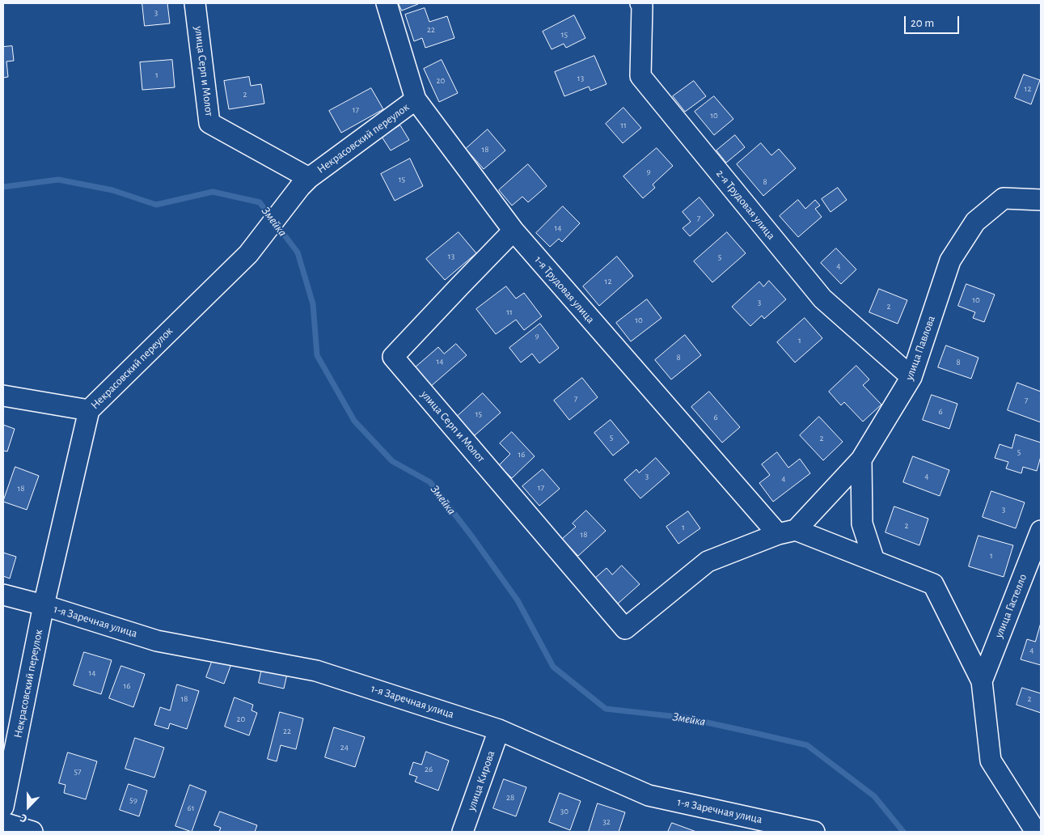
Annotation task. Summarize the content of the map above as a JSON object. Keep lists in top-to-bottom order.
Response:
{
  "streets": {
    "street": [
      "улица Серп и Молот",
      "Некрасовский переулок",
      "2-я Трудовая улица",
      "1-я Трудовая улица",
      "улица Павлова",
      "улица Гастелло",
      "1-я Заречная улица",
      "улица Кирова"
    ]
  },
  "crossings": [
    ["улица Серп и Молот", "Некрасовский переулок"],
    ["улица Серп и Молот", "1-я Трудовая улица"],
    ["улица Серп и Молот", "улица Павлова"],
    ["Некрасовский переулок", "1-я Трудовая улица"],
    ["Некрасовский переулок", "1-я Заречная улица"],
    ["2-я Трудовая улица", "улица Павлова"],
    ["1-я Трудовая улица", "улица Павлова"],
    ["1-я Заречная улица", "улица Кирова"]
  ],
  "water": ["Змейка"],
  "house_numbers": [
    "3",
    "22",
    "15",
    "1",
    "13",
    "20",
    "12",
    "2",
    "17",
    "10",
    "11",
    "18",
    "9",
    "15",
    "8",
    "7",
    "14",
    "13",
    "5",
    "4",
    "12",
    "10",
    "3",
    "2",
    "11",
    "10",
    "9",
    "1",
    "8",
    "14",
    "8",
    "7",
    "7",
    "6",
    "15",
    "6",
    "5",
    "2",
    "5",
    "16",
    "3",
    "4",
    "4",
    "17",
    "18",
    "3",
    "2",
    "1",
    "18",
    "1",
    "4",
    "14",
    "16",
    "18",
    "2",
    "20",
    "22",
    "24",
    "26",
    "57",
    "28",
    "59",
    "61",
    "30",
    "32"
  ],
  "scale_bar": "20 m",
  "north": "bottom"
}
